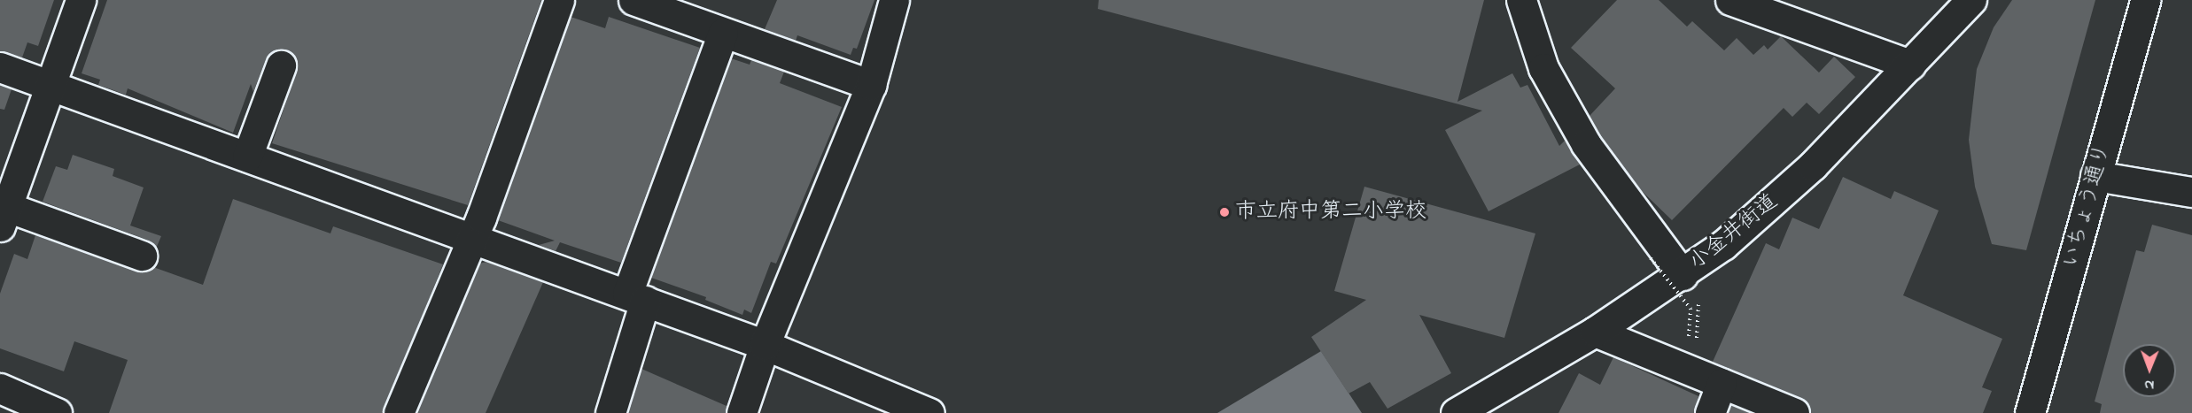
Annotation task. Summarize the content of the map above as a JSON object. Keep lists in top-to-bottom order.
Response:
{
  "streets": {
    "street": ["いちょう通り", "小金井街道"]
  },
  "places": ["市立府中第二小学校"],
  "north": "bottom"
}
